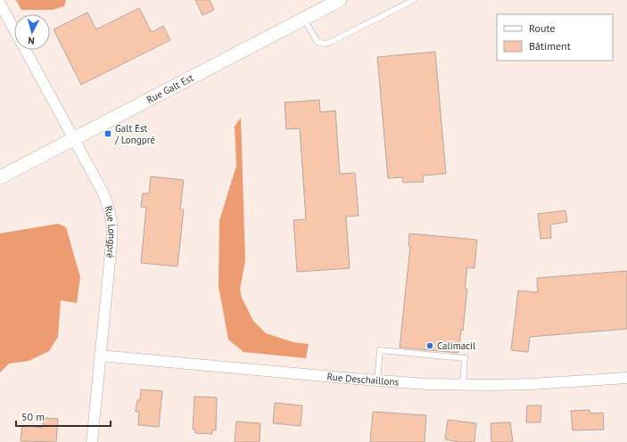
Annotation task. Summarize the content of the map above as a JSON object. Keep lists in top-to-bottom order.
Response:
{
  "streets": {
    "street": ["Rue Galt Est", "Rue Longpré", "Rue Deschaillons"]
  },
  "crossings": [
    ["Rue Galt Est", "Rue Longpré"],
    ["Rue Longpré", "Rue Deschaillons"]
  ],
  "places": {
    "transit": ["Galt Est / Longpré"],
    "other": ["Calimacil"]
  },
  "legend": ["Route", "Bâtiment"],
  "scale_bar": "50 m",
  "north": "bottom"
}
